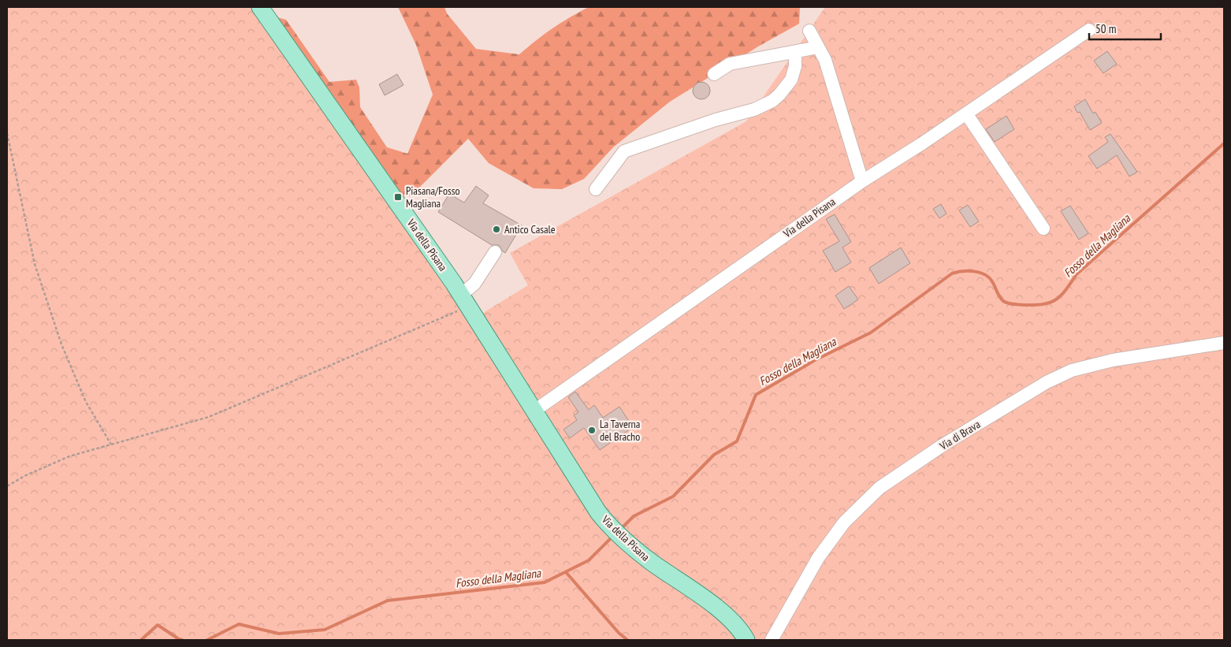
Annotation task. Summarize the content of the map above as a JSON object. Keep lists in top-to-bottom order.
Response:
{
  "streets": {
    "main road": ["Via della Pisana"],
    "street": ["Via di Brava"]
  },
  "water": ["Fosso della Magliana"],
  "places": {
    "transit": ["Piasana/Fosso Magliana"],
    "other": ["Antico Casale", "La Taverna del Bracho"]
  },
  "scale_bar": "50 m"
}
